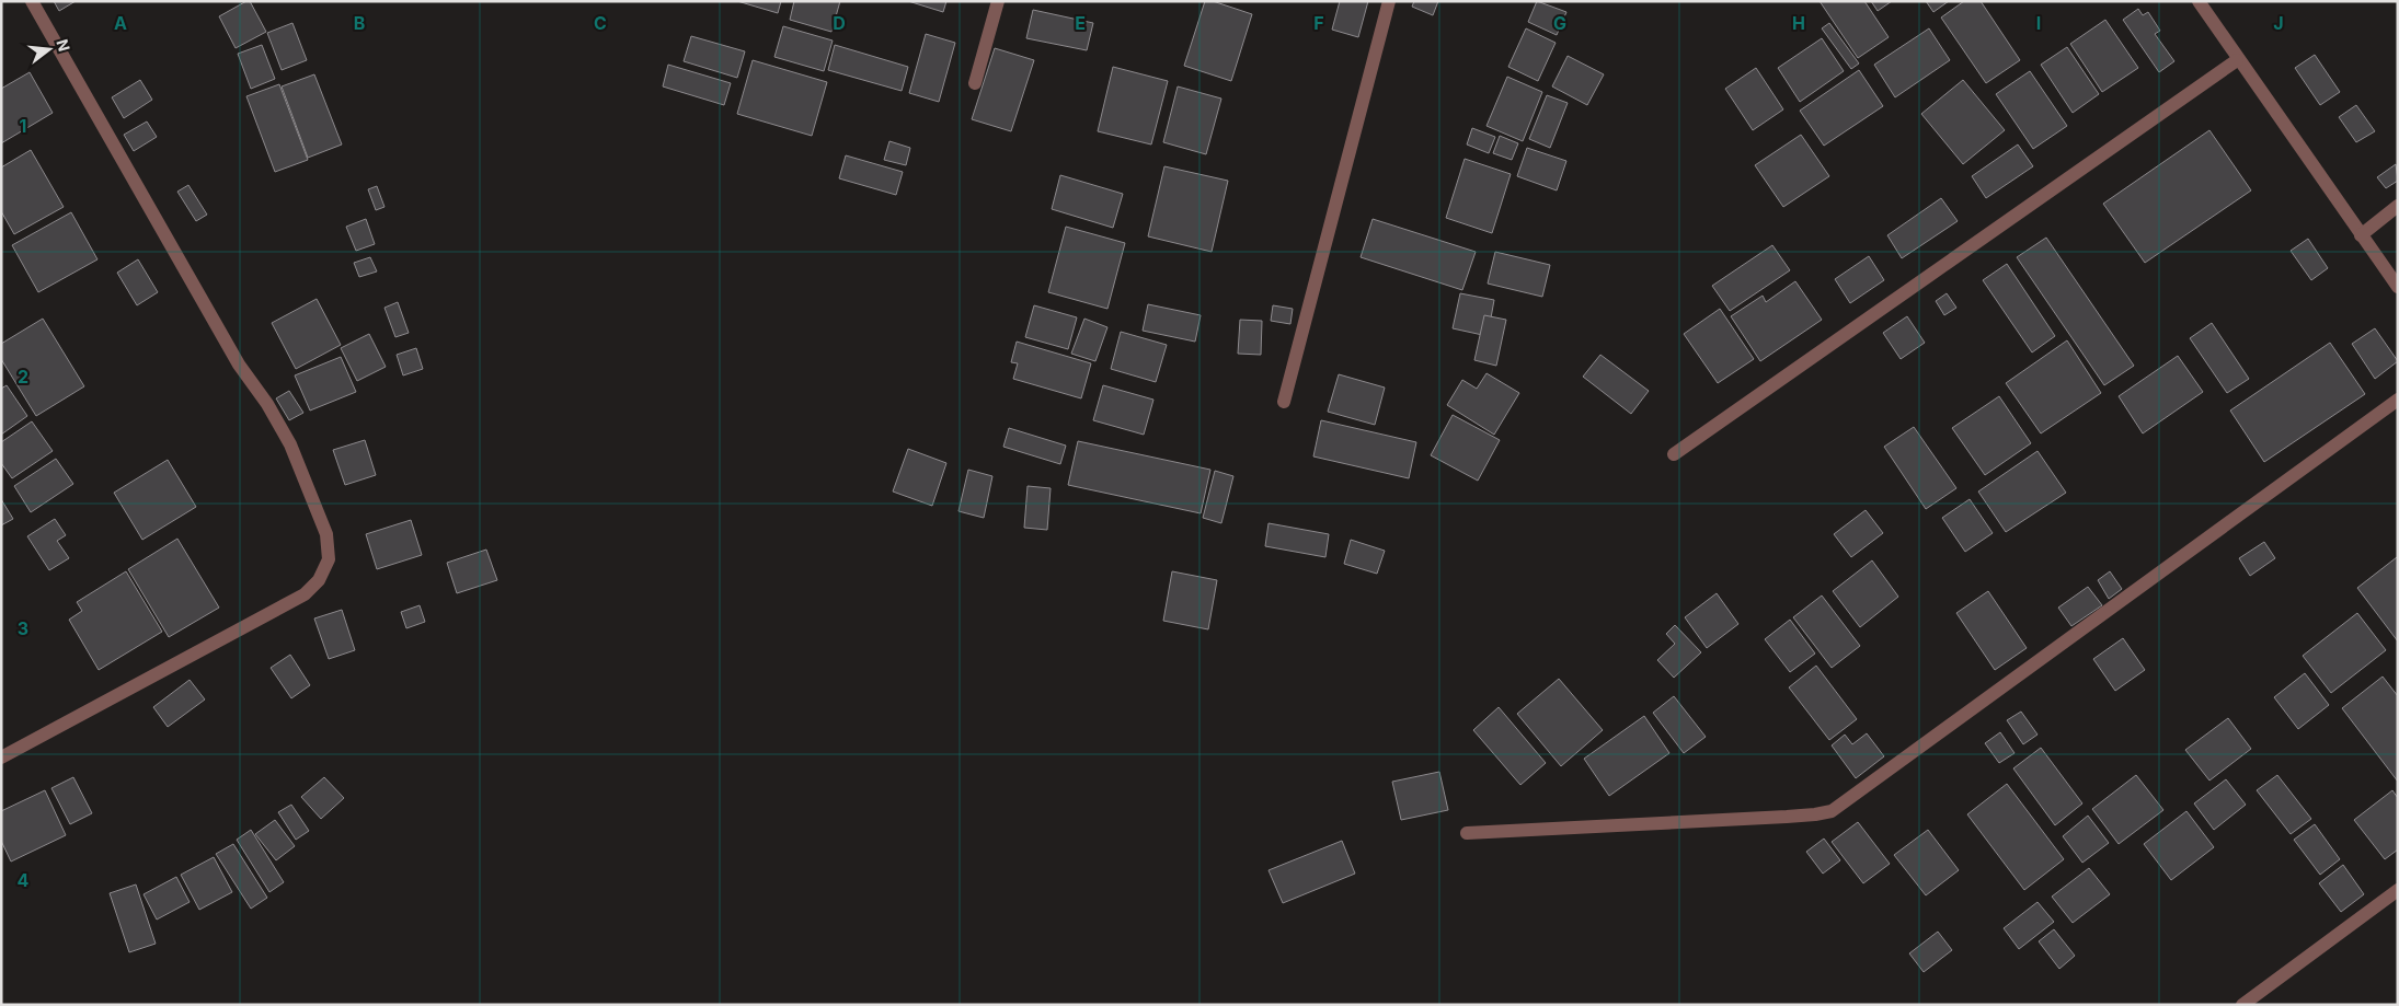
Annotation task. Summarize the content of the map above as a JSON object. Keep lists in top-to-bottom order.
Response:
{
  "north": "right",
  "grid": {
    "columns": [
      "A",
      "B",
      "C",
      "D",
      "E",
      "F",
      "G",
      "H",
      "I",
      "J"
    ],
    "rows": [
      "1",
      "2",
      "3",
      "4"
    ]
  }
}
